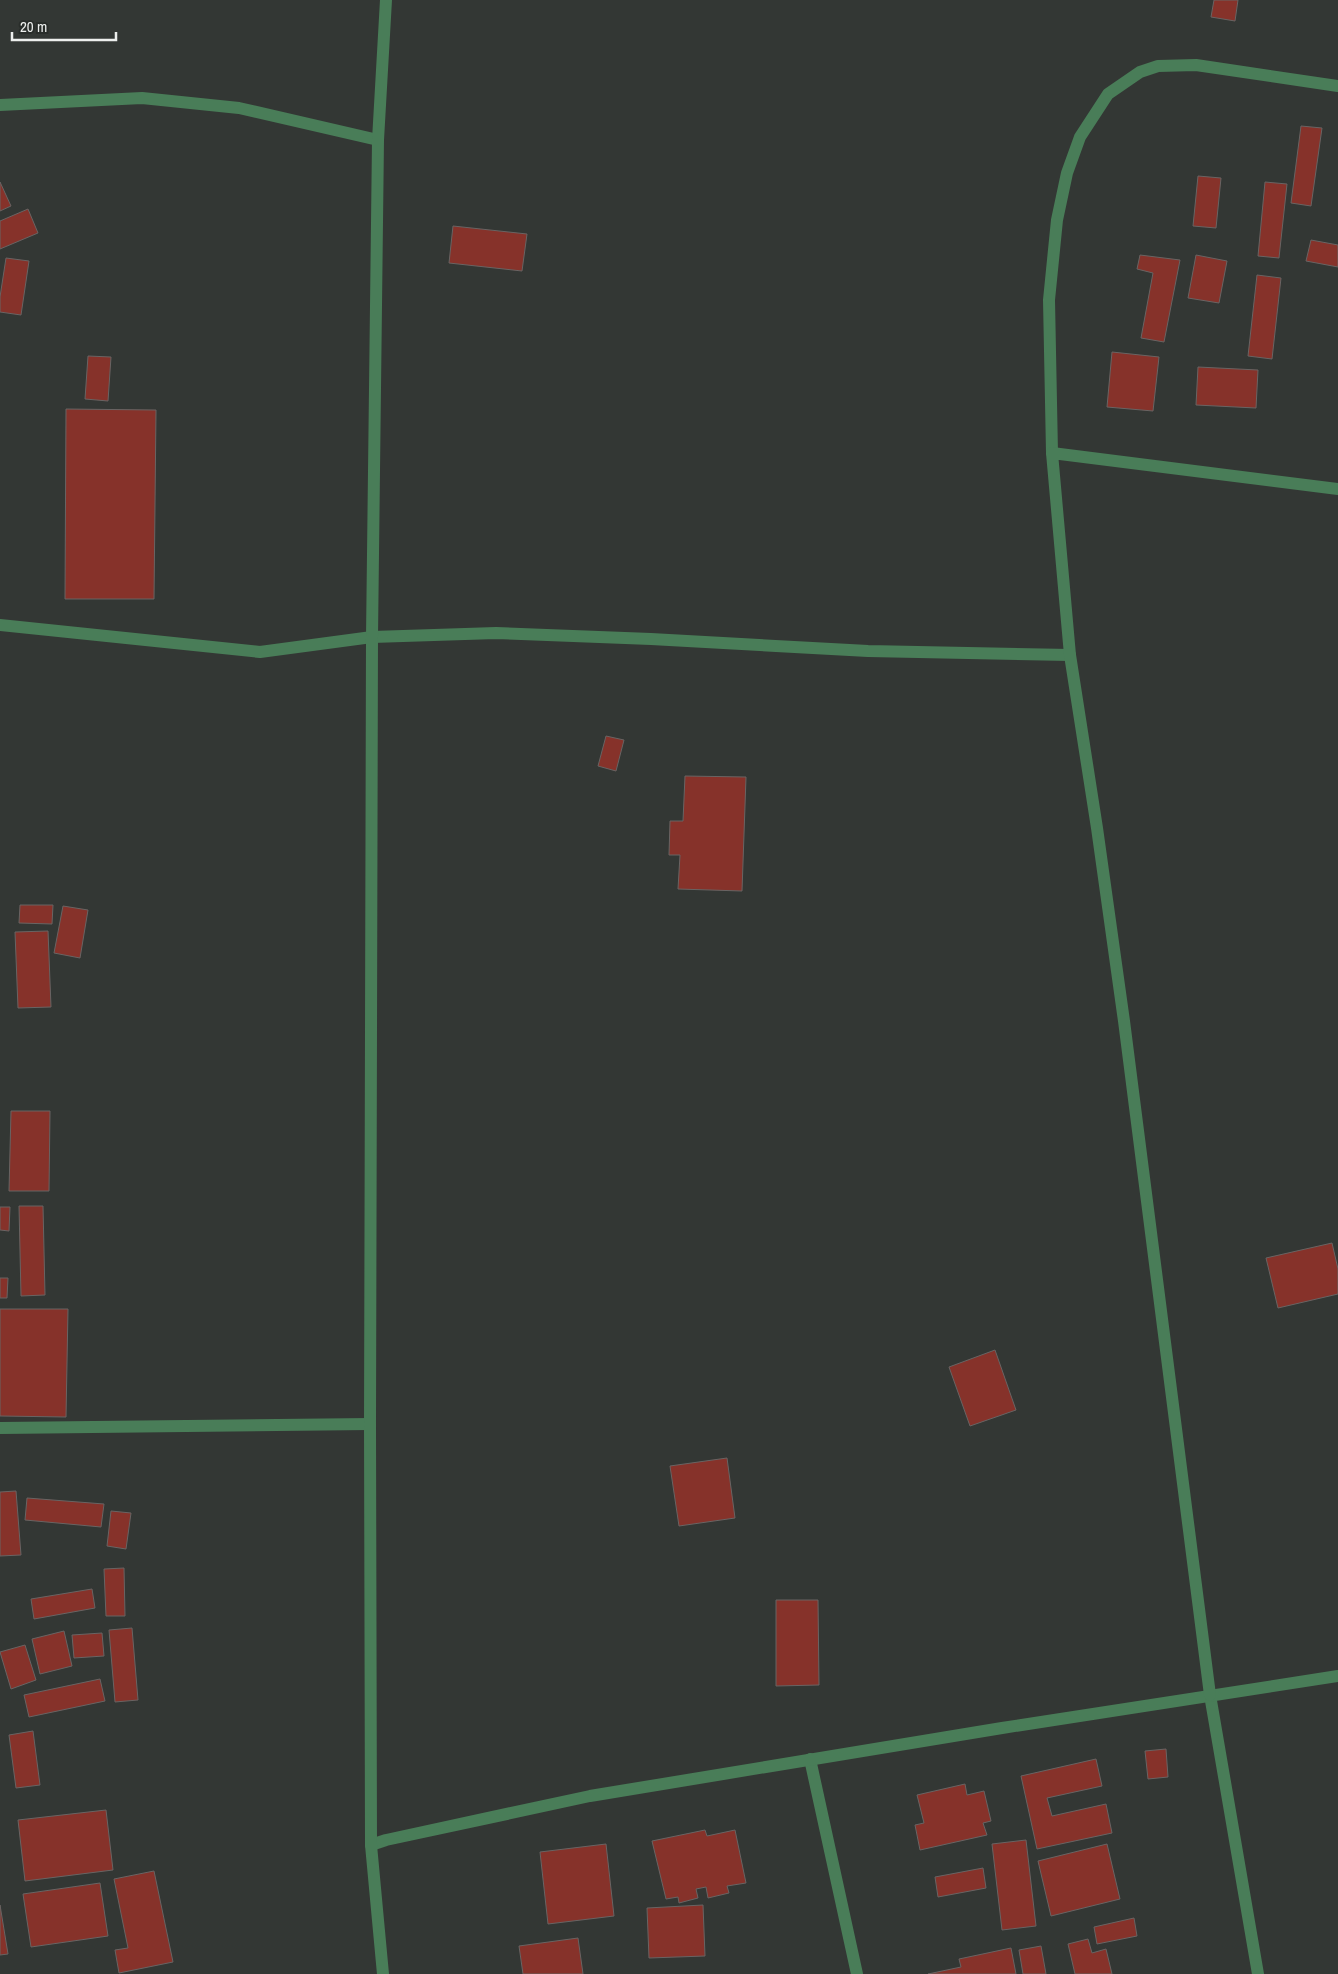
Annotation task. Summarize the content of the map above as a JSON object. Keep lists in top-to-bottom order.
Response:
{
  "scale_bar": "20 m"
}
